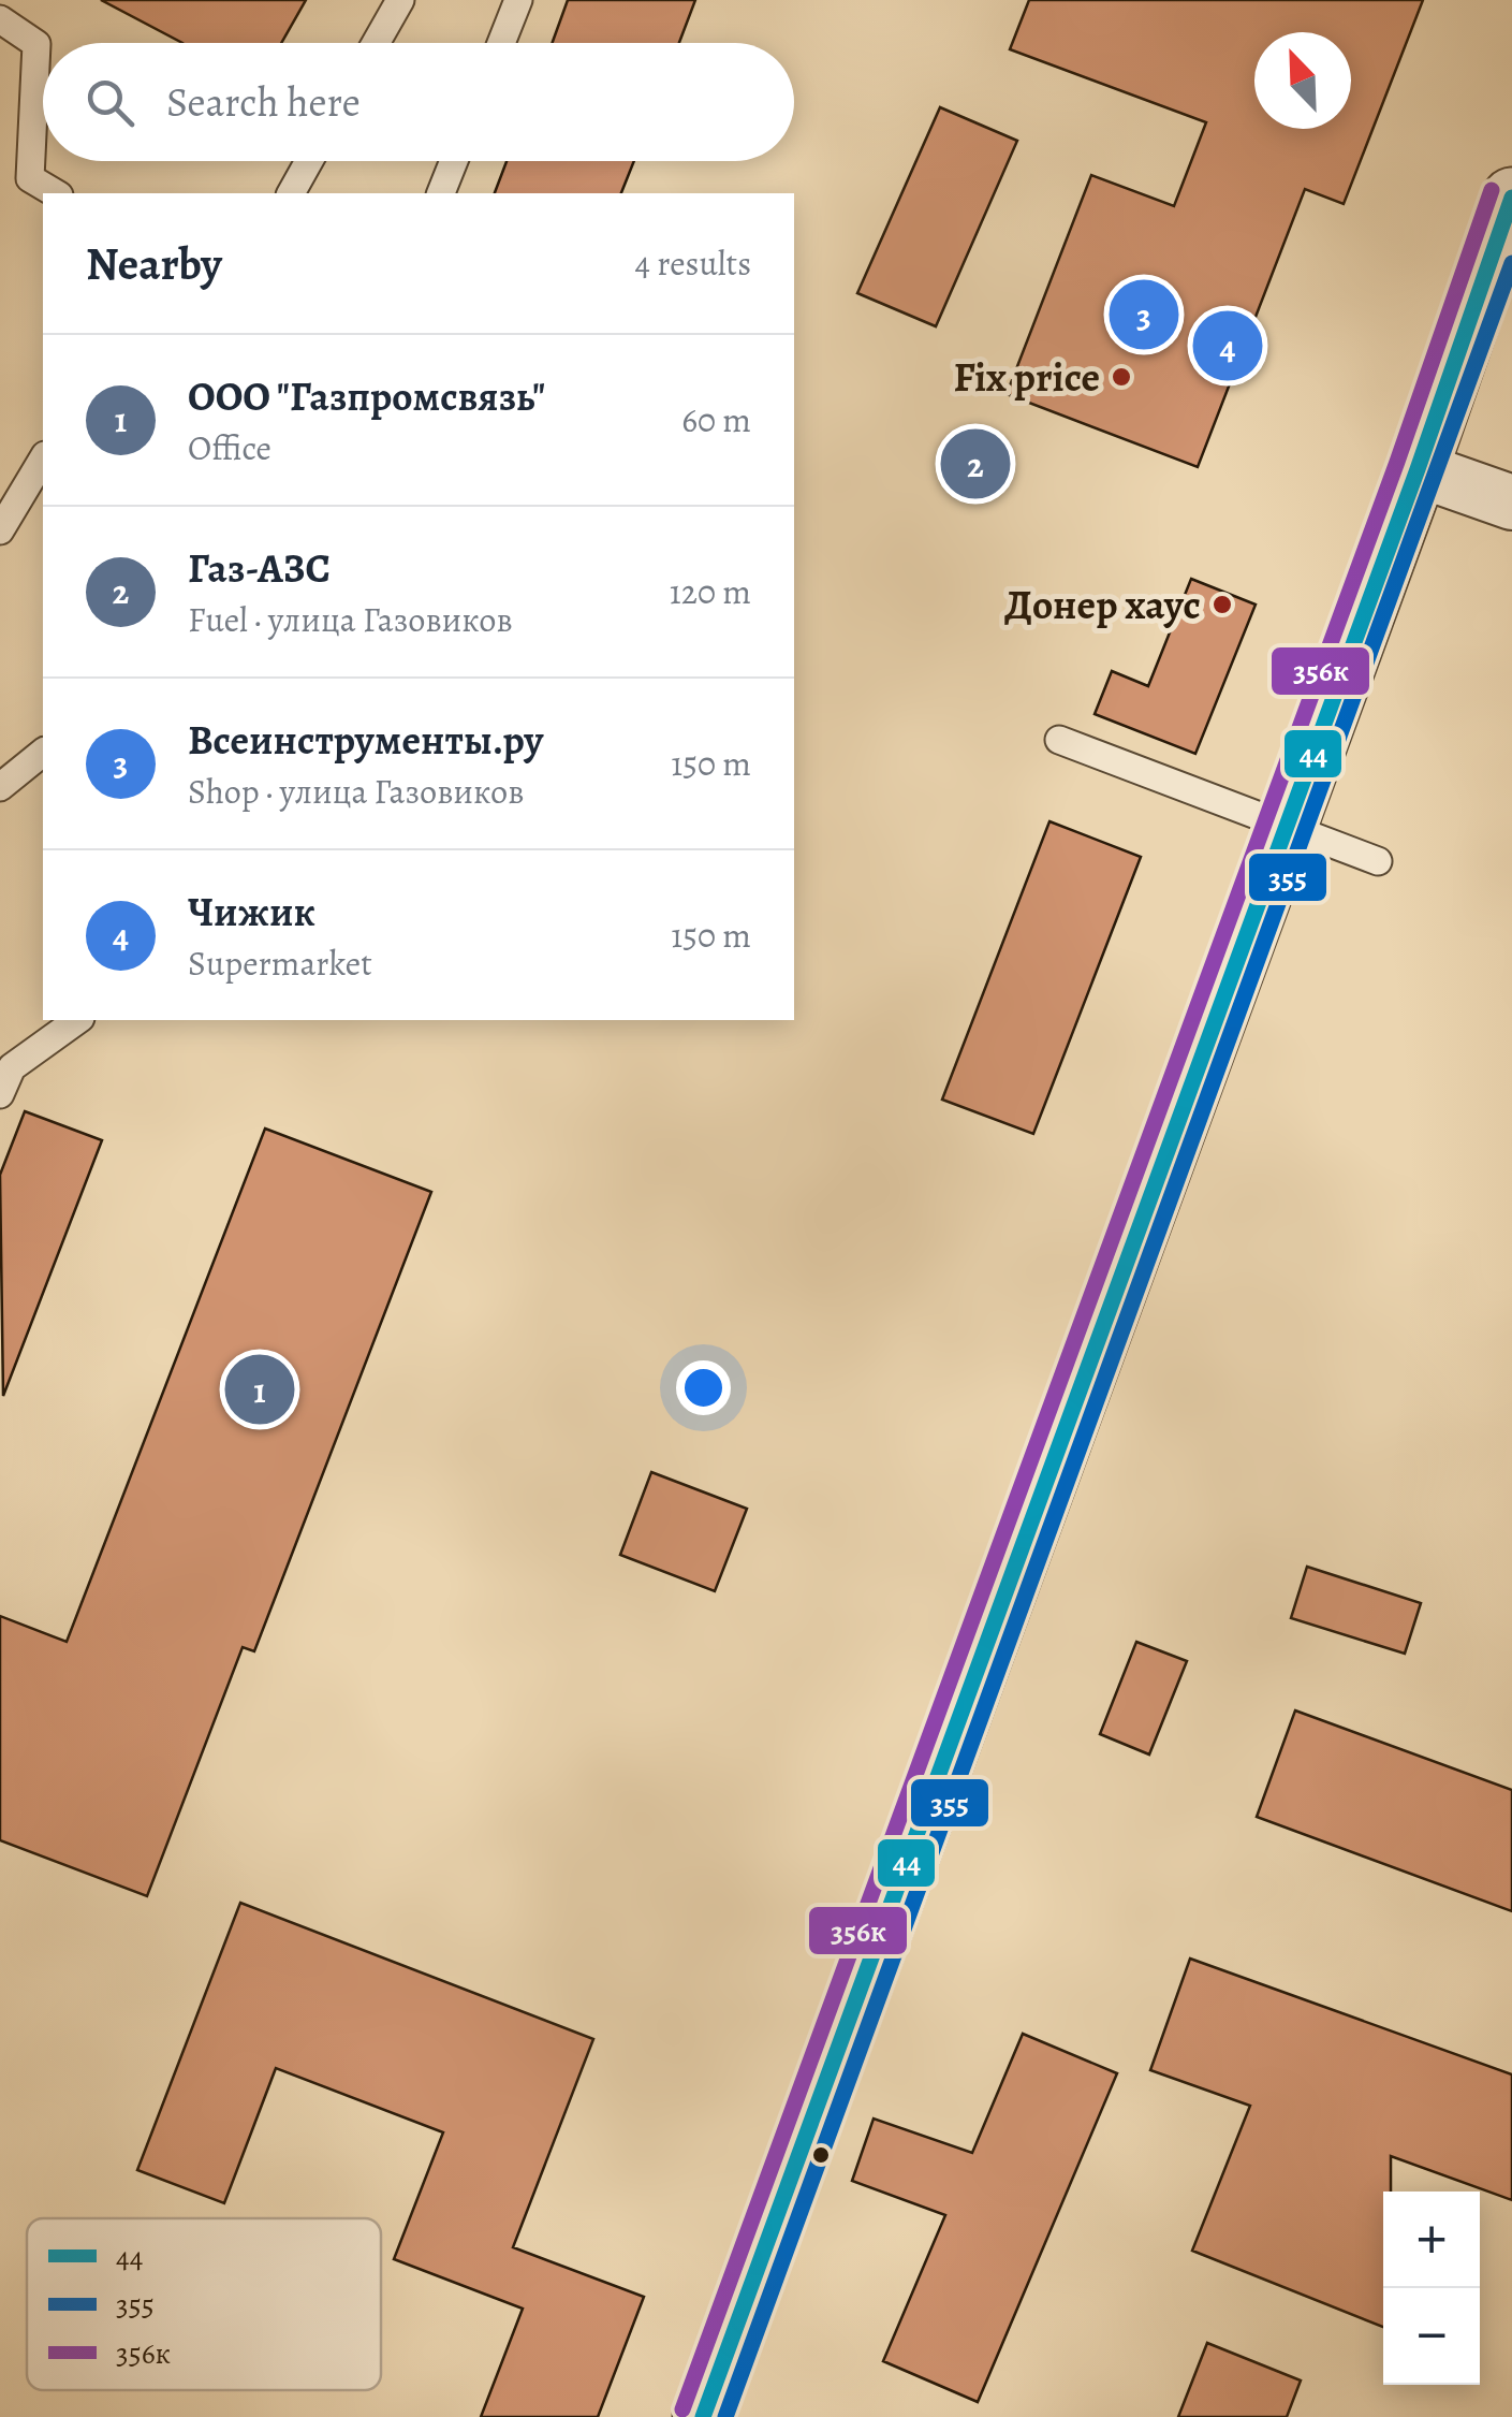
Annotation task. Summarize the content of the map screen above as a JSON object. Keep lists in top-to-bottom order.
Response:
{
  "places": ["Fix price", "Донер хаус"],
  "lines": ["transit line 356к", "transit line 44", "transit line 355"],
  "legend": ["44", "355", "356к"],
  "north": "top left",
  "page": {
    "search": "Search here",
    "heading": ["Nearby", "4 results"],
    "pins": [
      "3",
      "4",
      "2",
      "1"
    ],
    "list": [
      {
        "mark": "1",
        "name": "ООО \"Газпромсвязь\"",
        "note": "Office",
        "value": "60 m"
      },
      {
        "mark": "2",
        "name": "Газ-АЗС",
        "note": "Fuel · улица Газовиков",
        "value": "120 m"
      },
      {
        "mark": "3",
        "name": "Всеинструменты.ру",
        "note": "Shop · улица Газовиков",
        "value": "150 m"
      },
      {
        "mark": "4",
        "name": "Чижик",
        "note": "Supermarket",
        "value": "150 m"
      }
    ],
    "map_buttons": ["+", "−"]
  }
}
